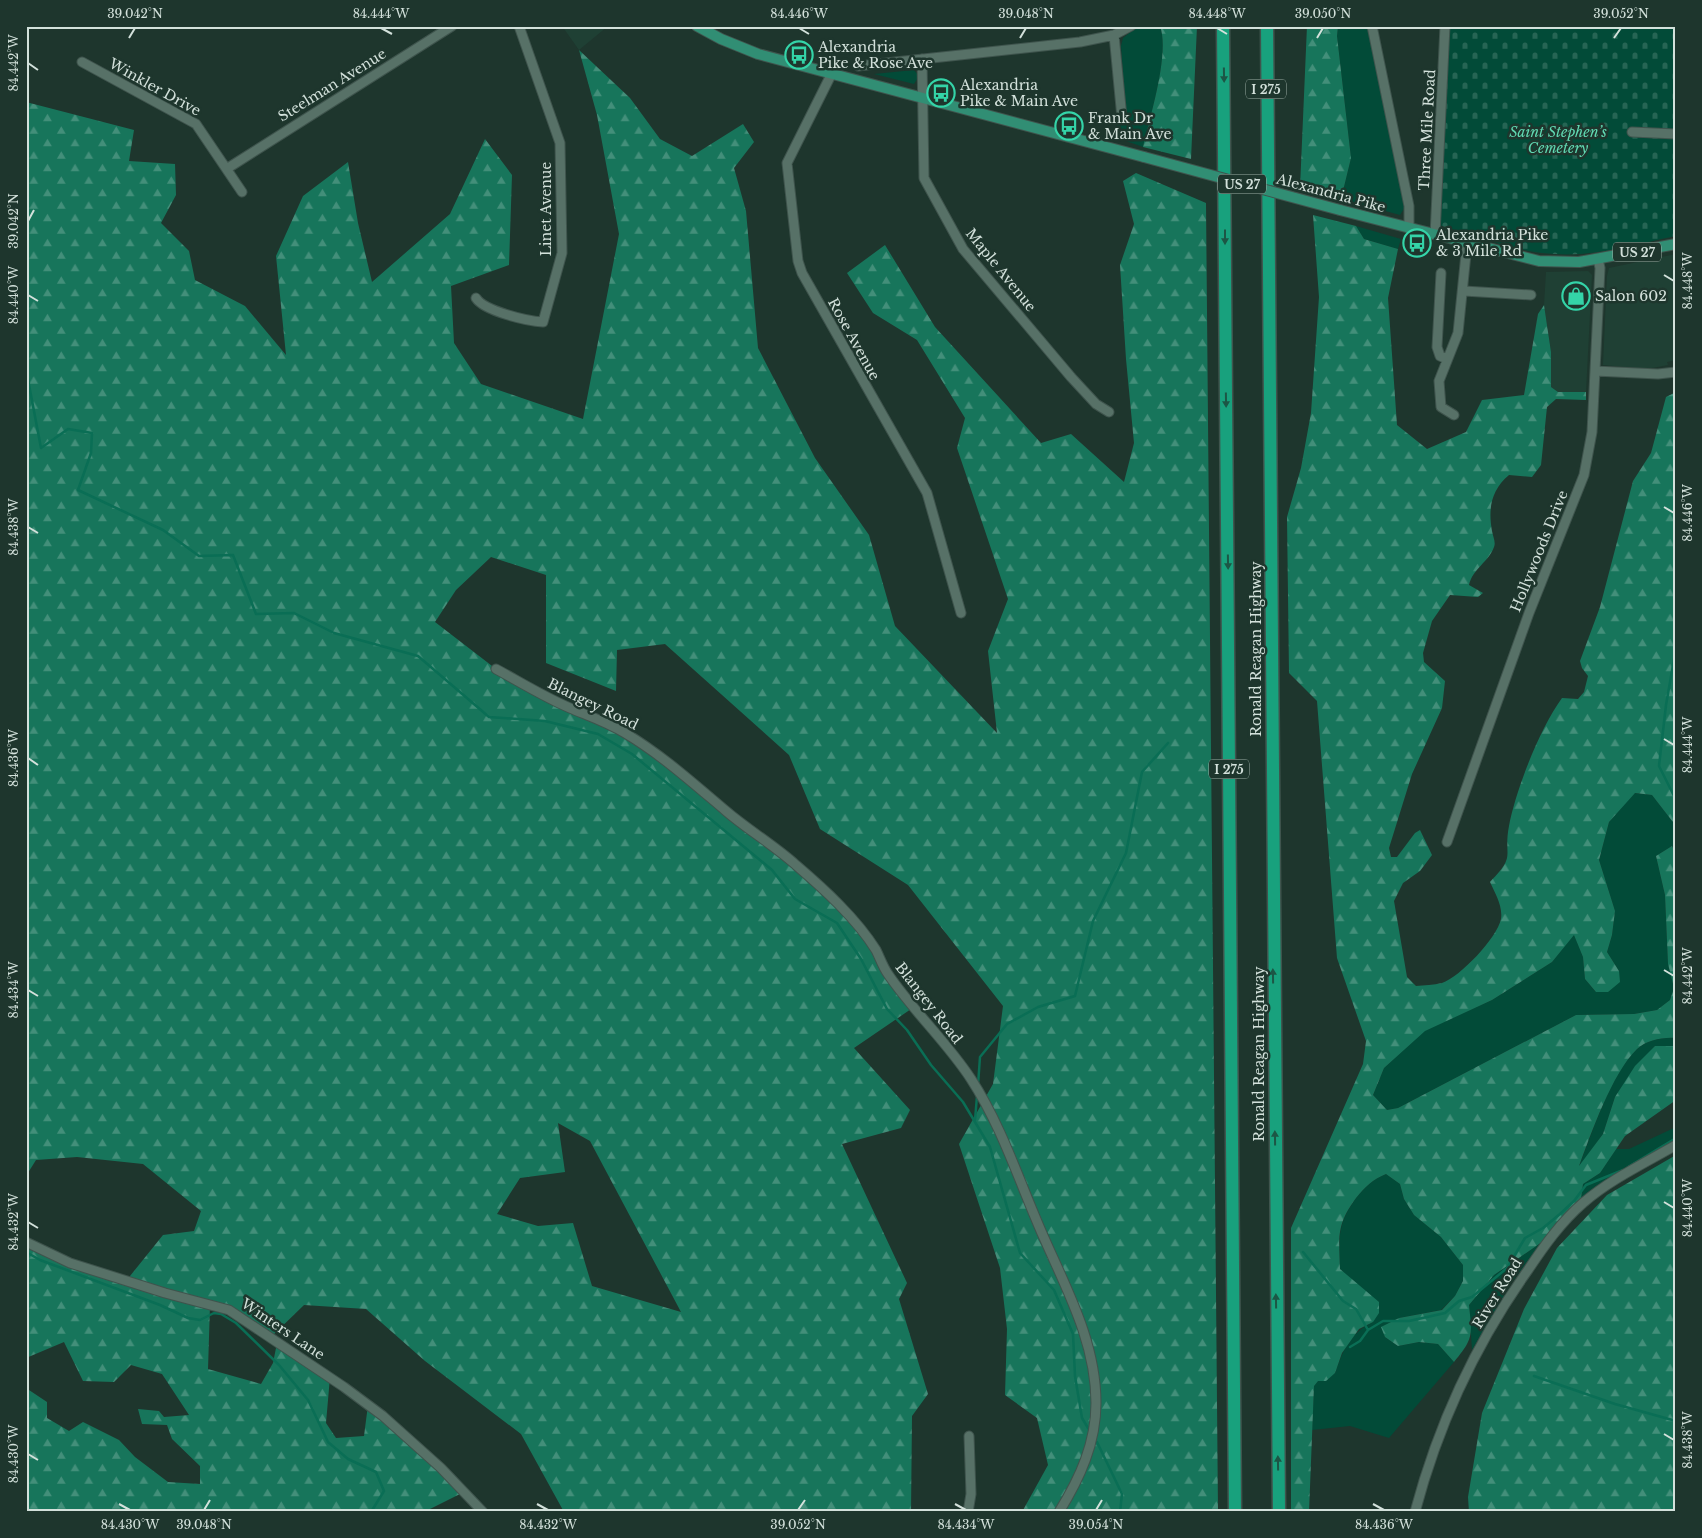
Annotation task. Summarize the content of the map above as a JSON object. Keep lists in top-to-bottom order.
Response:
{
  "streets": {
    "highway": ["I 275", "Ronald Reagan Highway"],
    "main road": ["US 27", "Alexandria Pike"],
    "street": [
      "Steelman Avenue",
      "Winkler Drive",
      "Three Mile Road",
      "Linet Avenue",
      "Maple Avenue",
      "Rose Avenue",
      "Hollywoods Drive",
      "Blangey Road",
      "River Road",
      "Winters Lane"
    ]
  },
  "crossings": [
    ["Steelman Avenue", "Winkler Drive"],
    ["Three Mile Road", "Alexandria Pike"],
    ["Alexandria Pike", "Maple Avenue"],
    ["Alexandria Pike", "Rose Avenue"],
    ["Alexandria Pike", "Hollywoods Drive"]
  ],
  "parks": ["Saint Stephen’s Cemetery"],
  "places": {
    "bus stop": [
      "Alexandria Pike & Rose Ave",
      "Alexandria Pike & Main Ave",
      "Frank Dr & Main Ave",
      "Alexandria Pike & 3 Mile Rd"
    ],
    "shop": ["Salon 602"]
  },
  "coordinates": [
    "39.042°N",
    "84.444°W",
    "84.446°W",
    "39.048°N",
    "84.448°W",
    "39.050°N",
    "39.052°N",
    "84.442°W",
    "84.440°W",
    "84.438°W",
    "84.436°W",
    "84.434°W",
    "84.432°W",
    "84.430°W",
    "39.054°N"
  ]
}
